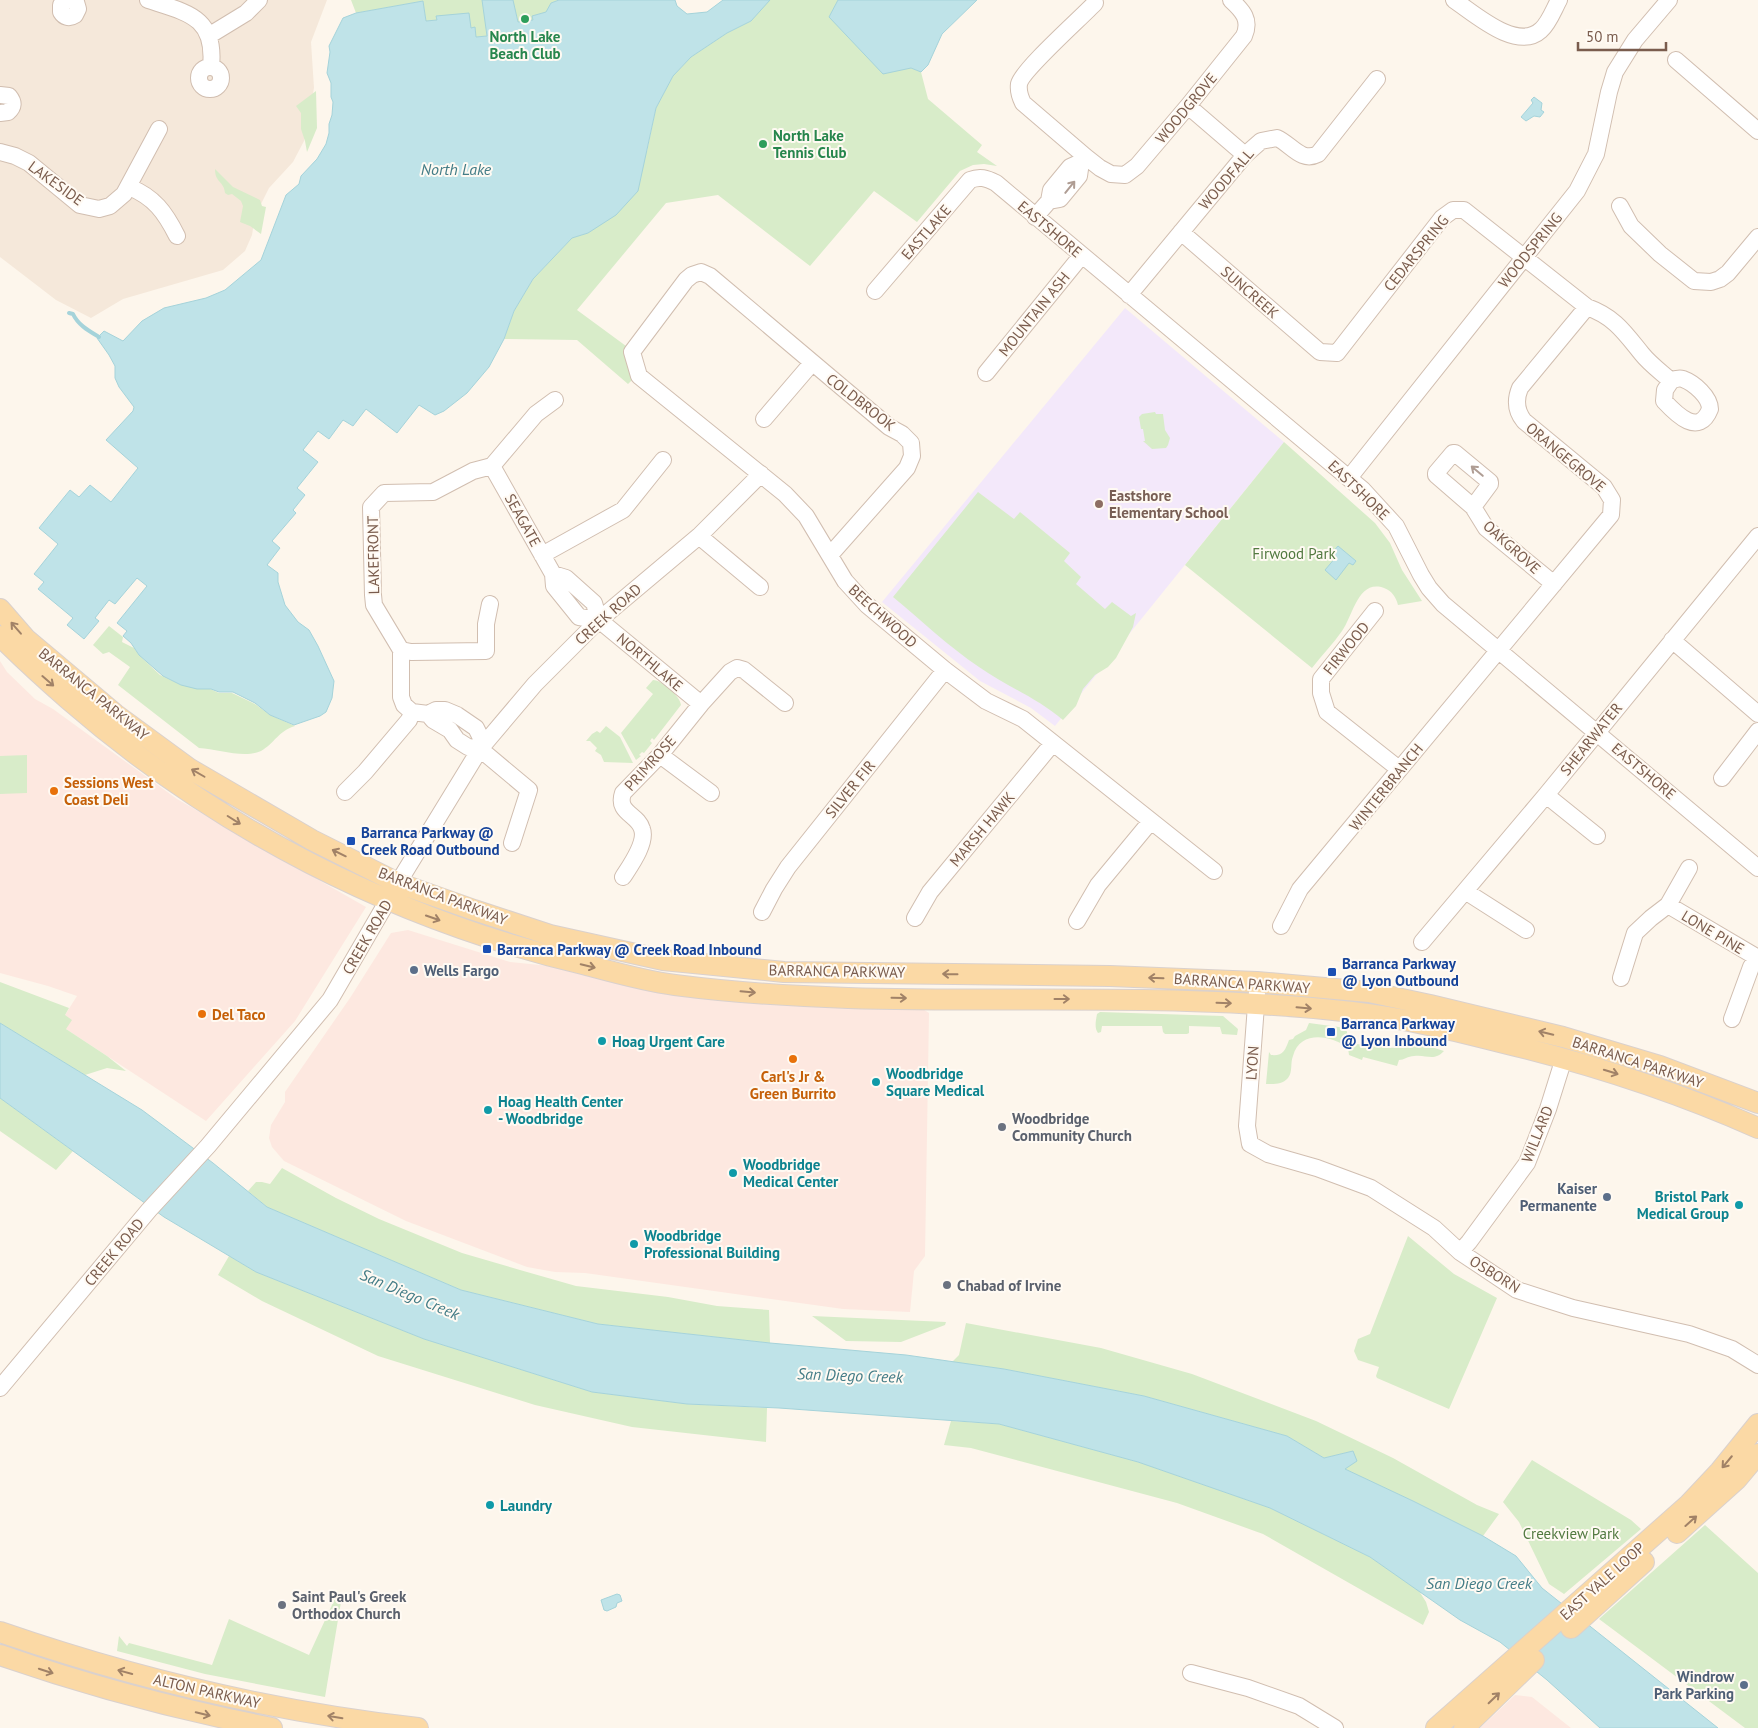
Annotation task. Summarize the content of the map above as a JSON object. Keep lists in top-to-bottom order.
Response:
{
  "streets": {
    "main road": ["BARRANCA PARKWAY", "EAST YALE LOOP", "ALTON PARKWAY"],
    "street": [
      "WOODGROVE",
      "WOODFALL",
      "LAKESIDE",
      "EASTSHORE",
      "EASTLAKE",
      "WOODSPRING",
      "CEDARSPRING",
      "SUNCREEK",
      "MOUNTAIN ASH",
      "COLDBROOK",
      "ORANGEGROVE",
      "SEAGATE",
      "OAKGROVE",
      "LAKEFRONT",
      "CREEK ROAD",
      "BEECHWOOD",
      "FIRWOOD",
      "NORTHLAKE",
      "SHEARWATER",
      "PRIMROSE",
      "WINTERBRANCH",
      "SILVER FIR",
      "MARSH HAWK",
      "LONE PINE",
      "LYON",
      "WILLARD",
      "OSBORN"
    ]
  },
  "crossings": [
    ["WOODFALL", "EASTSHORE"],
    ["WOODFALL", "SUNCREEK"],
    ["EASTSHORE", "EASTLAKE"],
    ["EASTSHORE", "WOODSPRING"],
    ["EASTSHORE", "MOUNTAIN ASH"],
    ["EASTSHORE", "ORANGEGROVE"],
    ["EASTSHORE", "SHEARWATER"],
    ["EASTSHORE", "WINTERBRANCH"],
    ["WOODSPRING", "CEDARSPRING"],
    ["CEDARSPRING", "SUNCREEK"],
    ["COLDBROOK", "BEECHWOOD"],
    ["ORANGEGROVE", "OAKGROVE"],
    ["ORANGEGROVE", "WINTERBRANCH"],
    ["SEAGATE", "LAKEFRONT"],
    ["SEAGATE", "CREEK ROAD"],
    ["SEAGATE", "NORTHLAKE"],
    ["CREEK ROAD", "BEECHWOOD"],
    ["CREEK ROAD", "NORTHLAKE"],
    ["CREEK ROAD", "BARRANCA PARKWAY"],
    ["BEECHWOOD", "SILVER FIR"],
    ["BEECHWOOD", "MARSH HAWK"],
    ["FIRWOOD", "WINTERBRANCH"],
    ["NORTHLAKE", "PRIMROSE"],
    ["BARRANCA PARKWAY", "LYON"],
    ["BARRANCA PARKWAY", "WILLARD"],
    ["LYON", "OSBORN"],
    ["WILLARD", "OSBORN"]
  ],
  "water": ["North Lake", "San Diego Creek"],
  "parks": ["Firwood Park", "Creekview Park"],
  "places": {
    "other": [
      "North Lake Beach Club",
      "North Lake Tennis Club",
      "Eastshore Elementary School",
      "Sessions West Coast Deli",
      "Wells Fargo",
      "Del Taco",
      "Hoag Urgent Care",
      "Carl's Jr & Green Burrito",
      "Woodbridge Square Medical",
      "Hoag Health Center - Woodbridge",
      "Woodbridge Community Church",
      "Woodbridge Medical Center",
      "Kaiser Permanente",
      "Bristol Park Medical Group",
      "Woodbridge Professional Building",
      "Chabad of Irvine",
      "Laundry",
      "Saint Paul's Greek Orthodox Church",
      "Windrow Park Parking"
    ],
    "transit": [
      "Barranca Parkway @ Creek Road Outbound",
      "Barranca Parkway @ Creek Road Inbound",
      "Barranca Parkway @ Lyon Outbound",
      "Barranca Parkway @ Lyon Inbound"
    ]
  },
  "scale_bar": "50 m"
}
